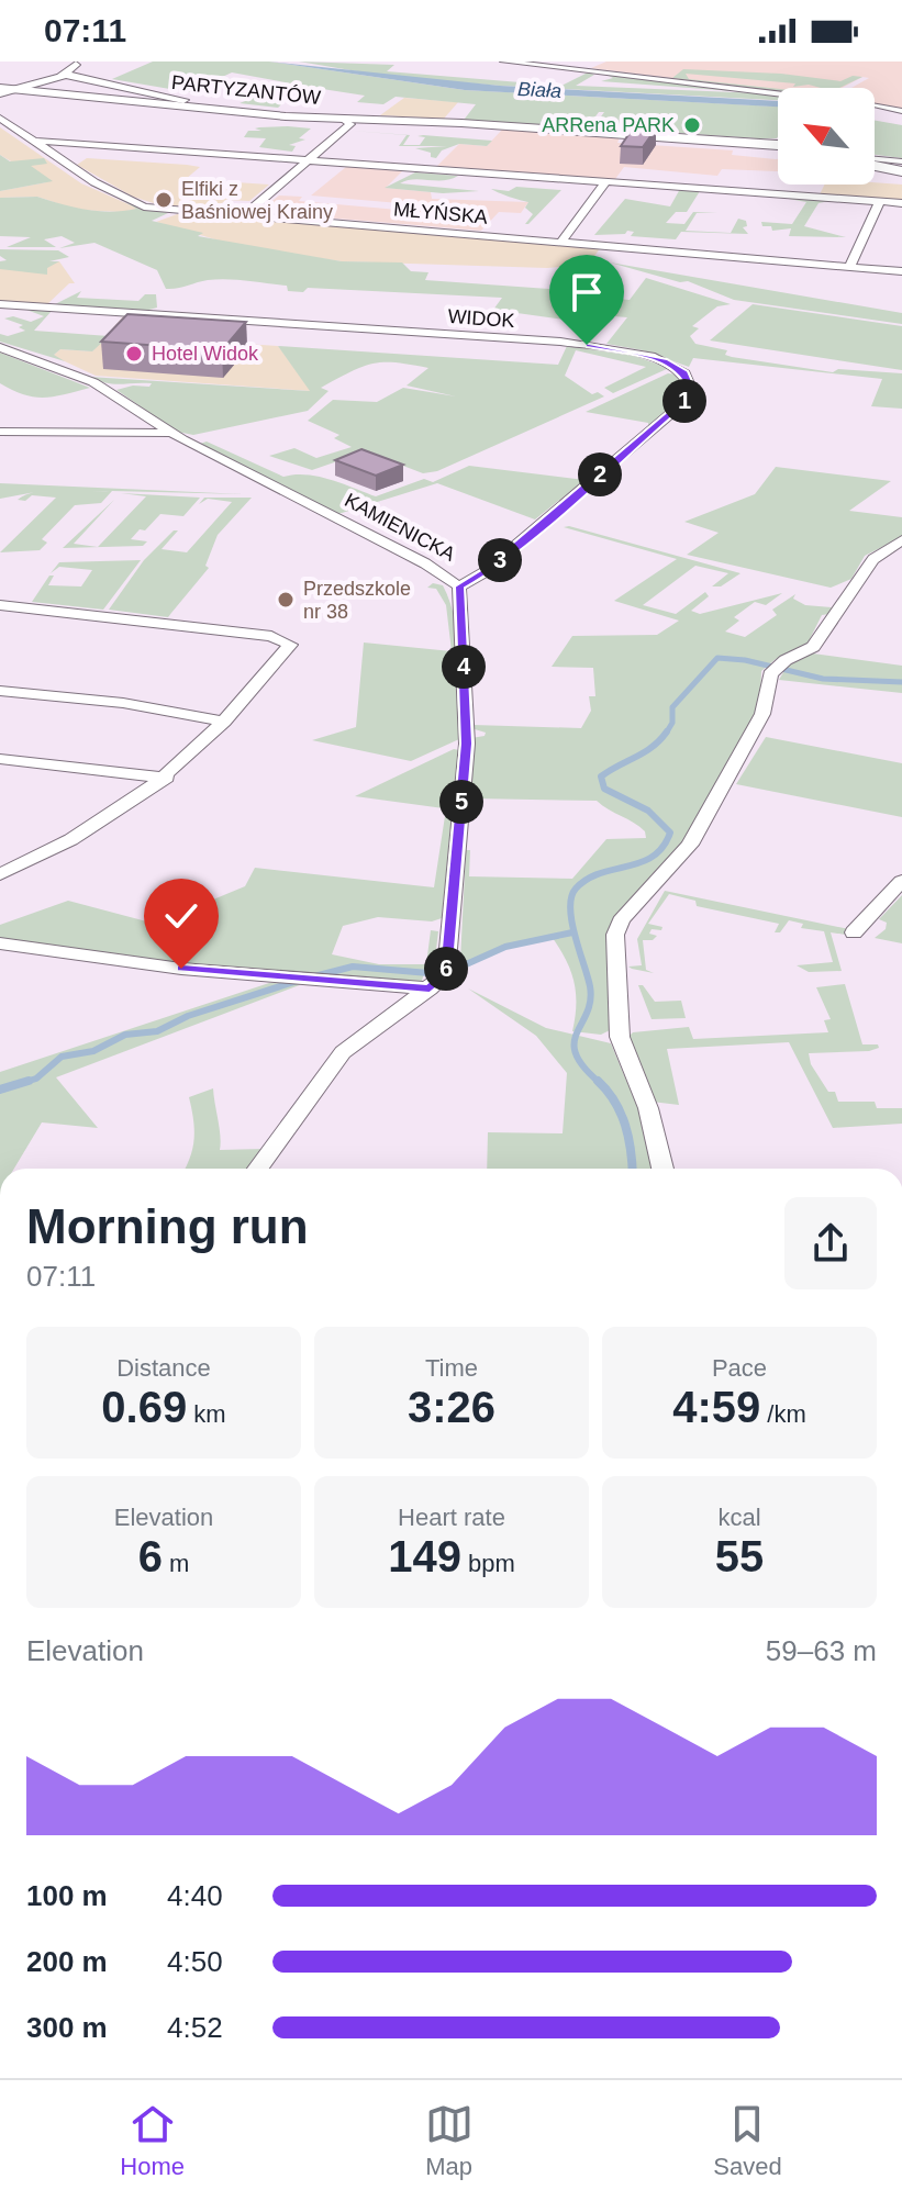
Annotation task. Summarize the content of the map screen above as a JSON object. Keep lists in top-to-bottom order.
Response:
{
  "streets": {
    "main road": ["PARTYZANTÓW"],
    "street": ["MŁYŃSKA", "WIDOK", "KAMIENICKA"]
  },
  "crossings": [
    ["WIDOK", "KAMIENICKA"]
  ],
  "water": ["Biała"],
  "places": [
    "ARRena PARK",
    "Elfiki z Baśniowej Krainy",
    "Hotel Widok",
    "Przedszkole nr 38"
  ],
  "north": "top left",
  "page": {
    "status": "07:11",
    "pins": [
      "1",
      "2",
      "3",
      "4",
      "5",
      "6"
    ],
    "heading": ["Morning run", "07:11"],
    "stats": [
      ["Distance", "0.69 km"],
      ["Time", "3:26"],
      ["Pace", "4:59 /km"],
      ["Elevation", "6 m"],
      ["Heart rate", "149 bpm"],
      ["kcal", "55"]
    ],
    "chart": ["Elevation", "59–63 m"],
    "list": [
      {
        "name": "100 m",
        "note": "4:40"
      },
      {
        "name": "200 m",
        "note": "4:50"
      },
      {
        "name": "300 m",
        "note": "4:52"
      }
    ],
    "tabs": ["Home", "Map", "Saved"]
  }
}
